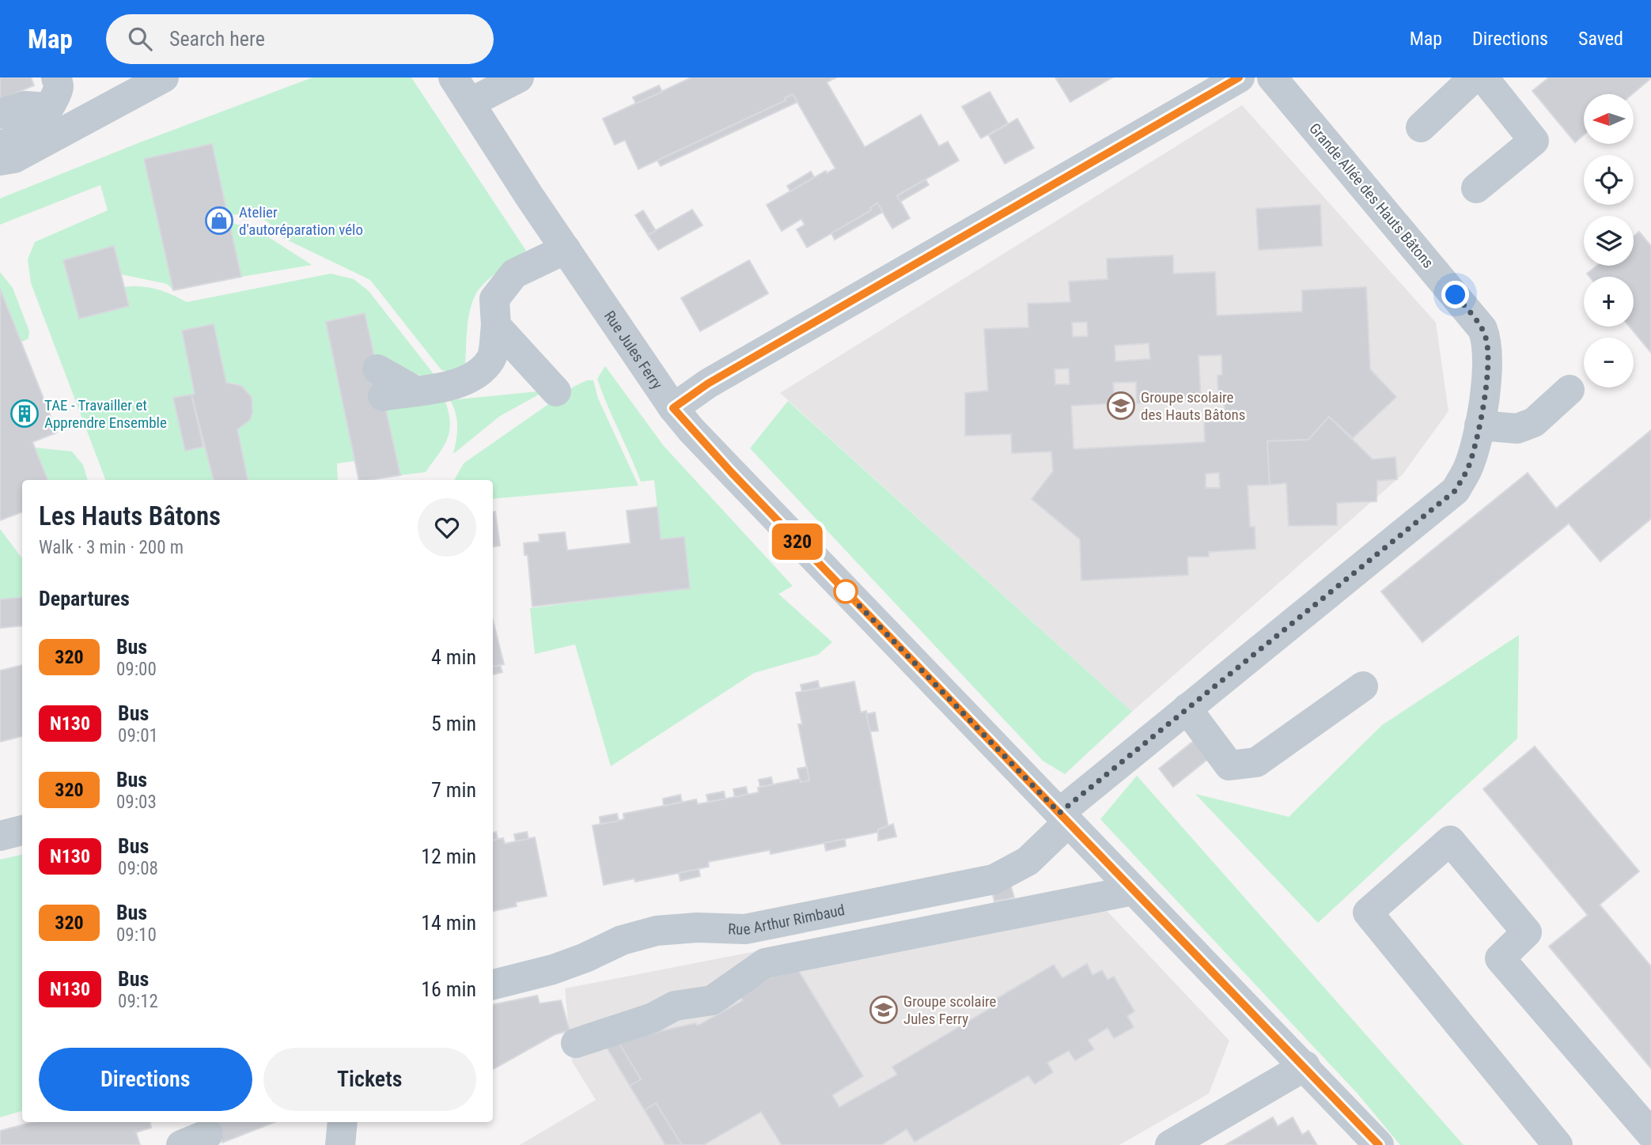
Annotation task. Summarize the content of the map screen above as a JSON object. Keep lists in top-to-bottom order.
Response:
{
  "streets": {
    "street": ["Grande Allée des Hauts Bâtons", "Rue Jules Ferry", "Rue Arthur Rimbaud"]
  },
  "crossings": [
    ["Grande Allée des Hauts Bâtons", "Rue Jules Ferry"],
    ["Grande Allée des Hauts Bâtons", "Rue Arthur Rimbaud"],
    ["Rue Jules Ferry", "Rue Arthur Rimbaud"]
  ],
  "places": {
    "shop": ["Atelier d'autoréparation vélo"],
    "school or university": ["Groupe scolaire des Hauts Bâtons", "Groupe scolaire Jules Ferry"],
    "building": ["TAE - Travailler et Apprendre Ensemble"]
  },
  "lines": ["bus line 320"],
  "north": "left",
  "page": {
    "header": "Map",
    "search": "Search here",
    "nav": ["Map", "Directions", "Saved"],
    "on_map": "320",
    "map_buttons": ["+", "−"],
    "heading": [
      ["Les Hauts Bâtons", "Walk · 3 min · 200 m"],
      "Departures"
    ],
    "list": [
      {
        "mark": "320",
        "name": "Bus",
        "note": "09:00",
        "value": "4 min"
      },
      {
        "mark": "N130",
        "name": "Bus",
        "note": "09:01",
        "value": "5 min"
      },
      {
        "mark": "320",
        "name": "Bus",
        "note": "09:03",
        "value": "7 min"
      },
      {
        "mark": "N130",
        "name": "Bus",
        "note": "09:08",
        "value": "12 min"
      },
      {
        "mark": "320",
        "name": "Bus",
        "note": "09:10",
        "value": "14 min"
      },
      {
        "mark": "N130",
        "name": "Bus",
        "note": "09:12",
        "value": "16 min"
      }
    ],
    "buttons": ["Directions", "Tickets"]
  }
}
